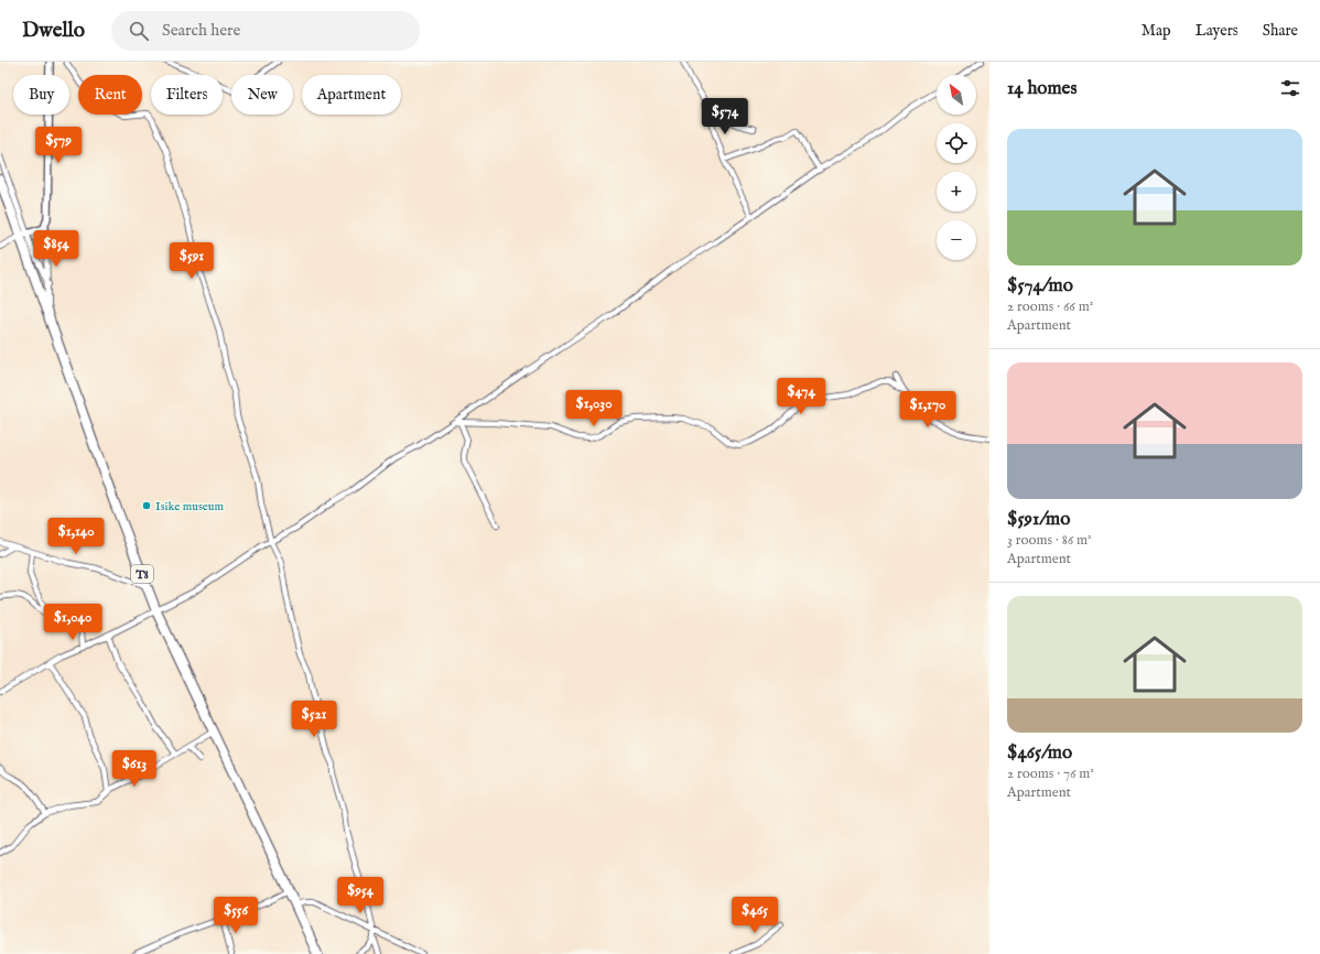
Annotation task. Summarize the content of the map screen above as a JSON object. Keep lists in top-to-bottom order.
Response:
{
  "streets": {
    "highway": ["T8"]
  },
  "places": ["Isike museum"],
  "north": "top left",
  "page": {
    "header": "Dwello",
    "search": "Search here",
    "nav": ["Map", "Layers", "Share"],
    "heading": "14 homes",
    "map_buttons": ["+", "−"],
    "chip": [
      "Buy",
      "Rent",
      "Filters",
      "New",
      "Apartment"
    ],
    "price": [
      "$574",
      "$579",
      "$854",
      "$591",
      "$474",
      "$1,030",
      "$1,170",
      "$1,140",
      "$1,040",
      "$521",
      "$613",
      "$954",
      "$556",
      "$465"
    ],
    "list": [
      {
        "name": "$574/mo",
        "note": "2 rooms · 66 m² · Apartment"
      },
      {
        "name": "$591/mo",
        "note": "3 rooms · 86 m² · Apartment"
      },
      {
        "name": "$465/mo",
        "note": "2 rooms · 76 m² · Apartment"
      }
    ]
  }
}
